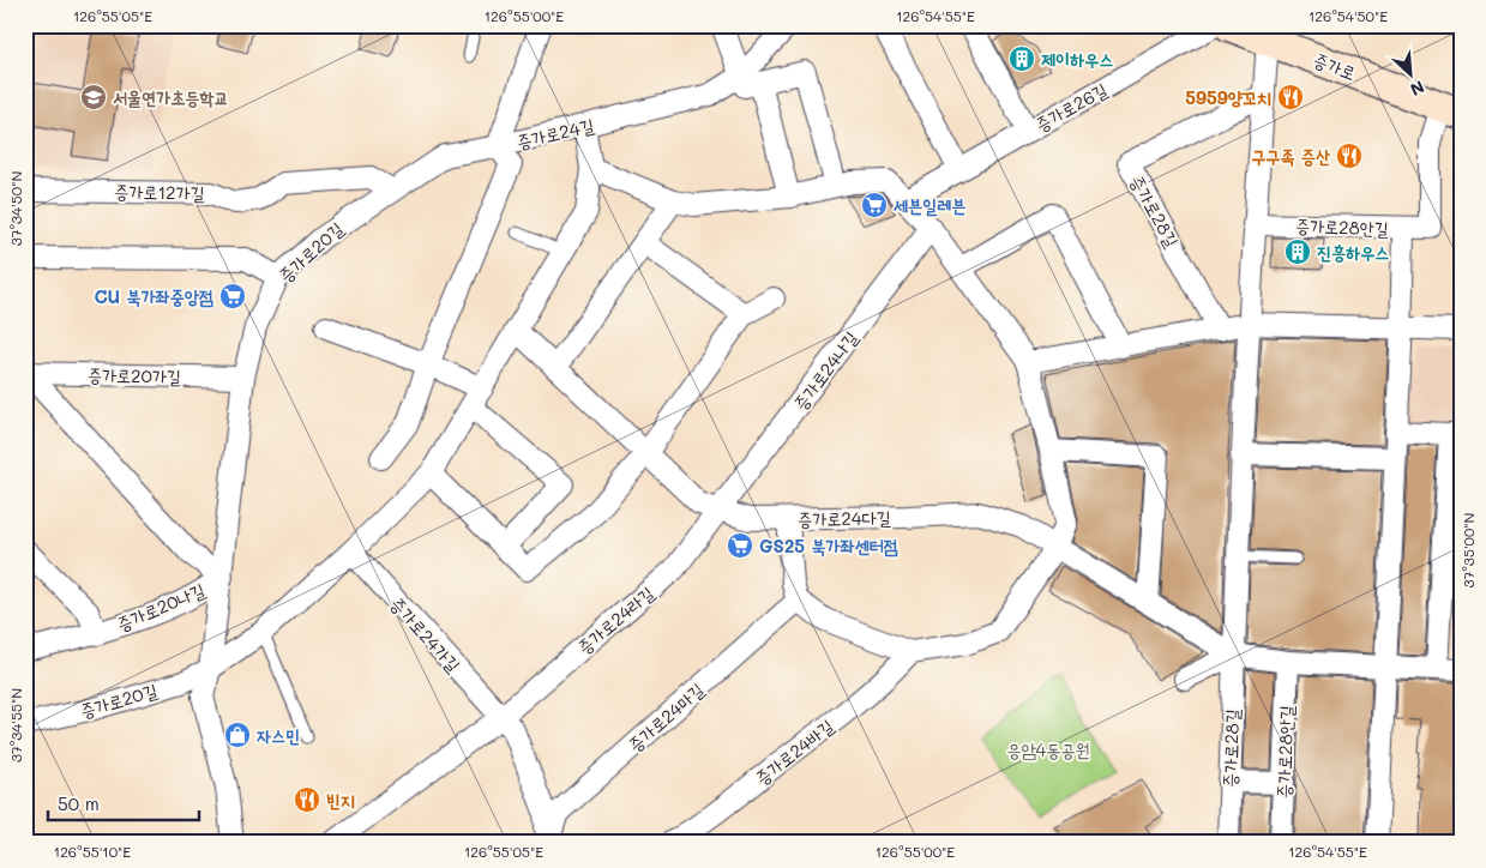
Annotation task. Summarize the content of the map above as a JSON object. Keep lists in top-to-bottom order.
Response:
{
  "streets": {
    "main road": ["증가로"],
    "street": [
      "증가로26길",
      "증가로24길",
      "증가로12가길",
      "증가로28길",
      "증가로28안길",
      "증가로20길",
      "증가로24나길",
      "증가로20가길",
      "증가로24다길",
      "증가로20나길",
      "증가로24라길",
      "증가로24가길",
      "증가로24마길",
      "증가로24바길"
    ]
  },
  "crossings": [
    ["증가로", "증가로28길"],
    ["증가로", "증가로28안길"],
    ["증가로24길", "증가로20길"],
    ["증가로12가길", "증가로20길"],
    ["증가로28길", "증가로28안길"],
    ["증가로20길", "증가로20가길"],
    ["증가로20길", "증가로20나길"],
    ["증가로24나길", "증가로24다길"],
    ["증가로24나길", "증가로24라길"],
    ["증가로24다길", "증가로24라길"],
    ["증가로24라길", "증가로24가길"]
  ],
  "parks": ["응암4동공원"],
  "places": {
    "building": ["제이하우스", "진흥하우스"],
    "school or university": ["서울연가초등학교"],
    "restaurant": ["5959양꼬치", "구구족 증산", "빈지"],
    "supermarket": ["세븐일레븐", "CU 북가좌중앙점", "GS25 북가좌센터점"],
    "shop": ["자스민"]
  },
  "scale_bar": "50 m",
  "north": "bottom right",
  "coordinates": [
    "126°55'05\"E",
    "126°55'00\"E",
    "126°54'55\"E",
    "126°54'50\"E",
    "37°34'50\"N",
    "37°35'00\"N",
    "37°34'55\"N",
    "126°55'10\"E"
  ]
}
